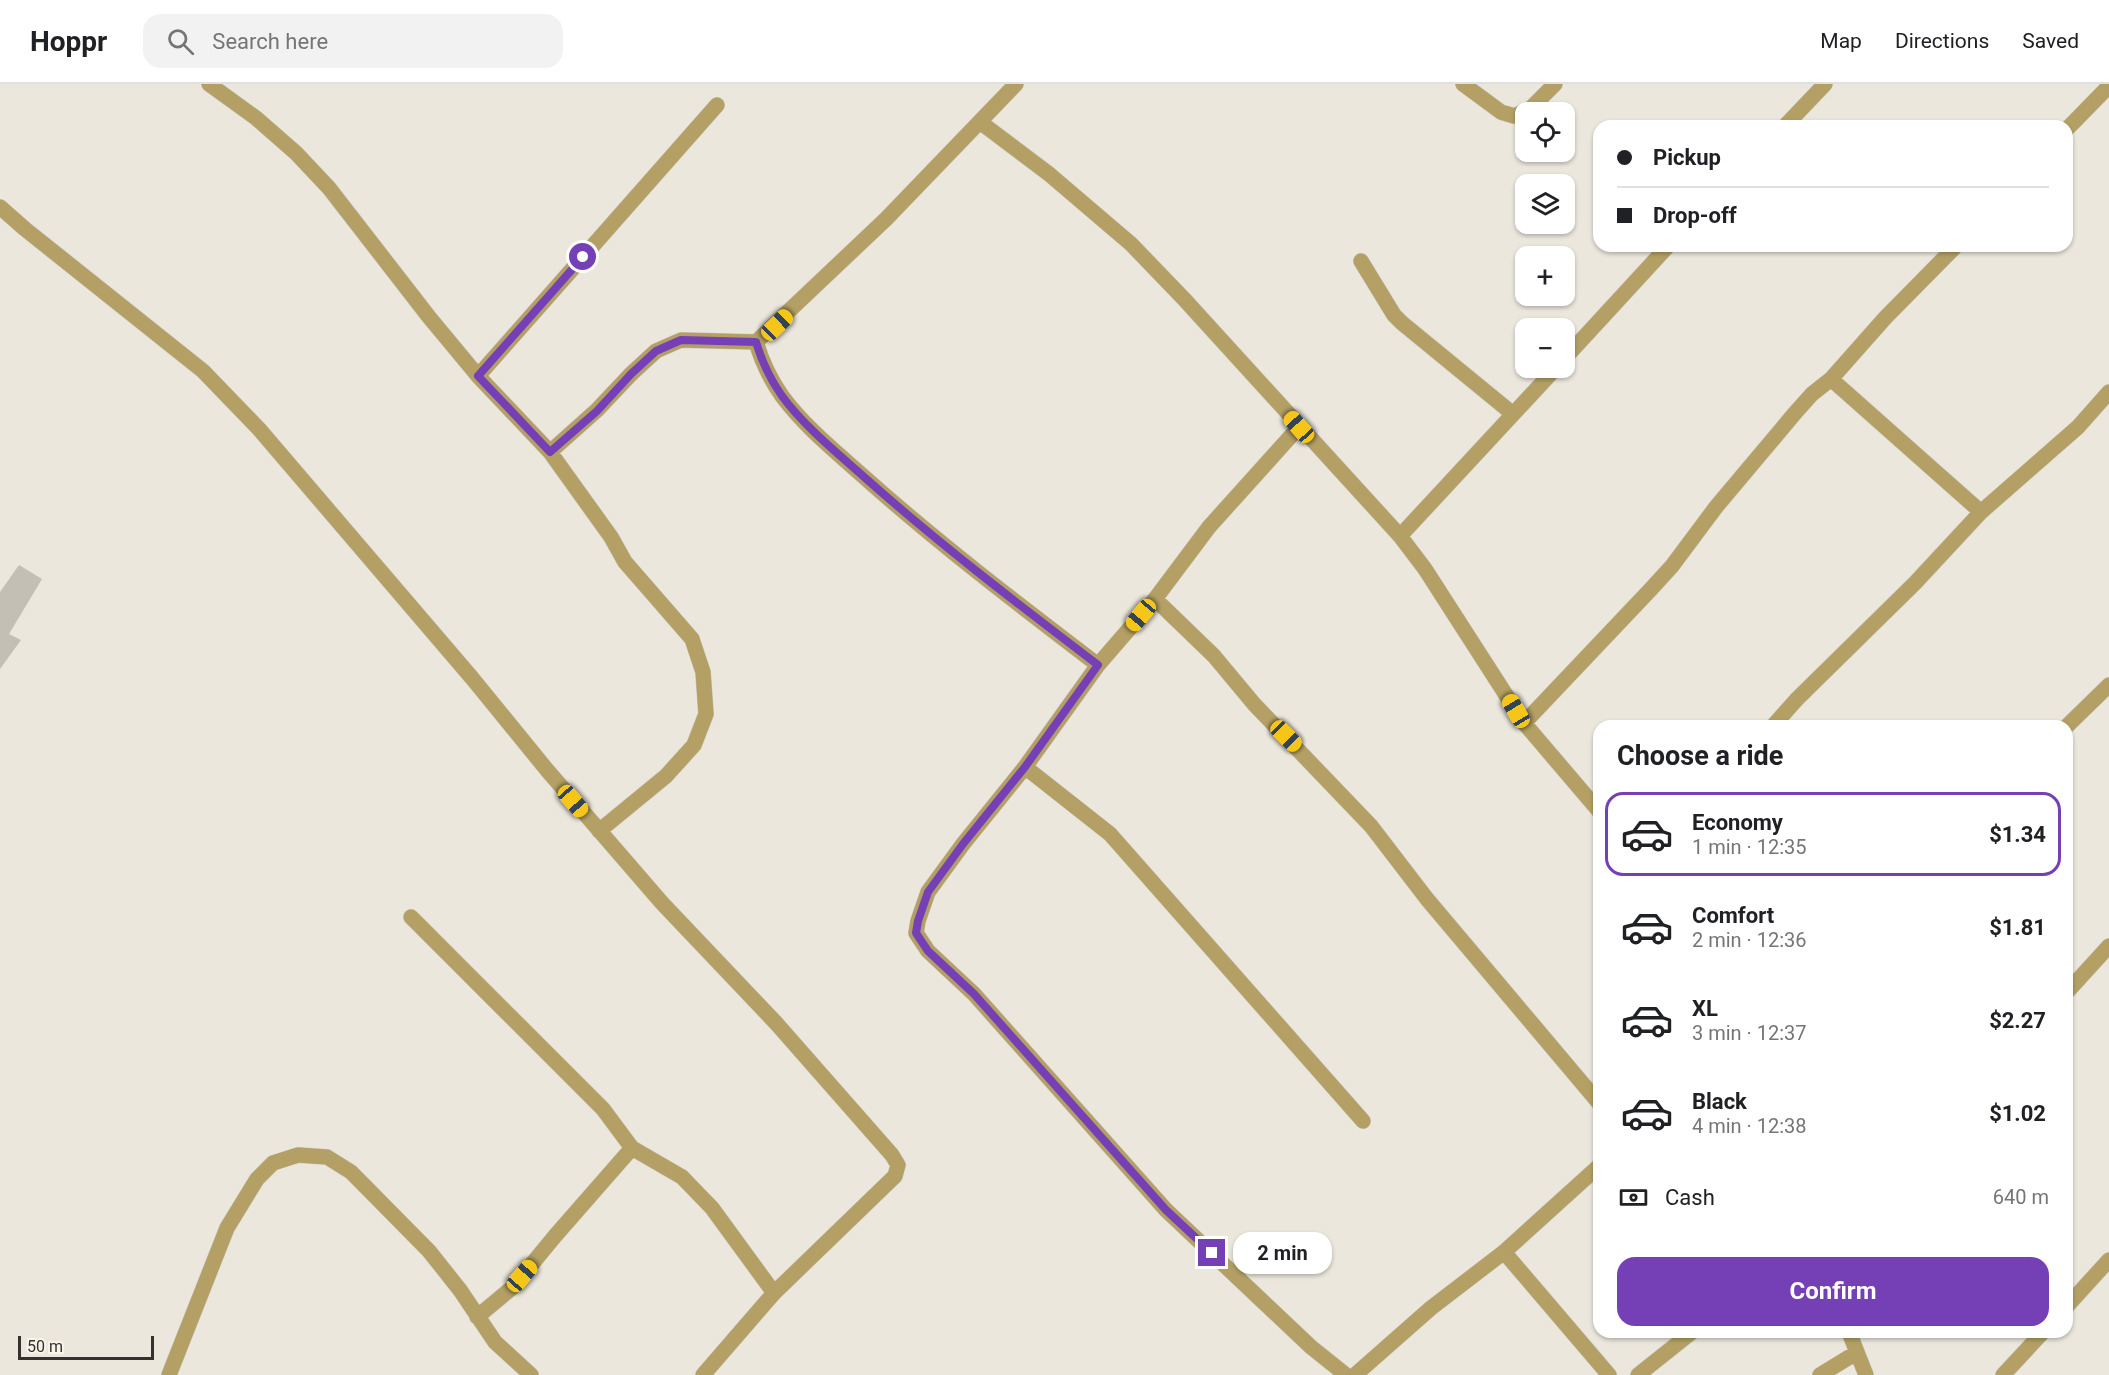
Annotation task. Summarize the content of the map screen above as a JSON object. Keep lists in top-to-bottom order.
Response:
{
  "scale_bar": "50 m",
  "page": {
    "header": "Hoppr",
    "search": "Search here",
    "nav": ["Map", "Directions", "Saved"],
    "map_buttons": ["+", "−"],
    "banner": ["Pickup", "Drop-off"],
    "heading": "Choose a ride",
    "list": [
      {
        "name": "Economy",
        "note": "1 min · 12:35",
        "value": "$1.34"
      },
      {
        "name": "Comfort",
        "note": "2 min · 12:36",
        "value": "$1.81"
      },
      {
        "name": "XL",
        "note": "3 min · 12:37",
        "value": "$2.27"
      },
      {
        "name": "Black",
        "note": "4 min · 12:38",
        "value": "$1.02"
      }
    ],
    "pay": ["Cash", "640 m"],
    "bubble": "2 min",
    "buttons": "Confirm",
    "scale": "50 m"
  }
}
